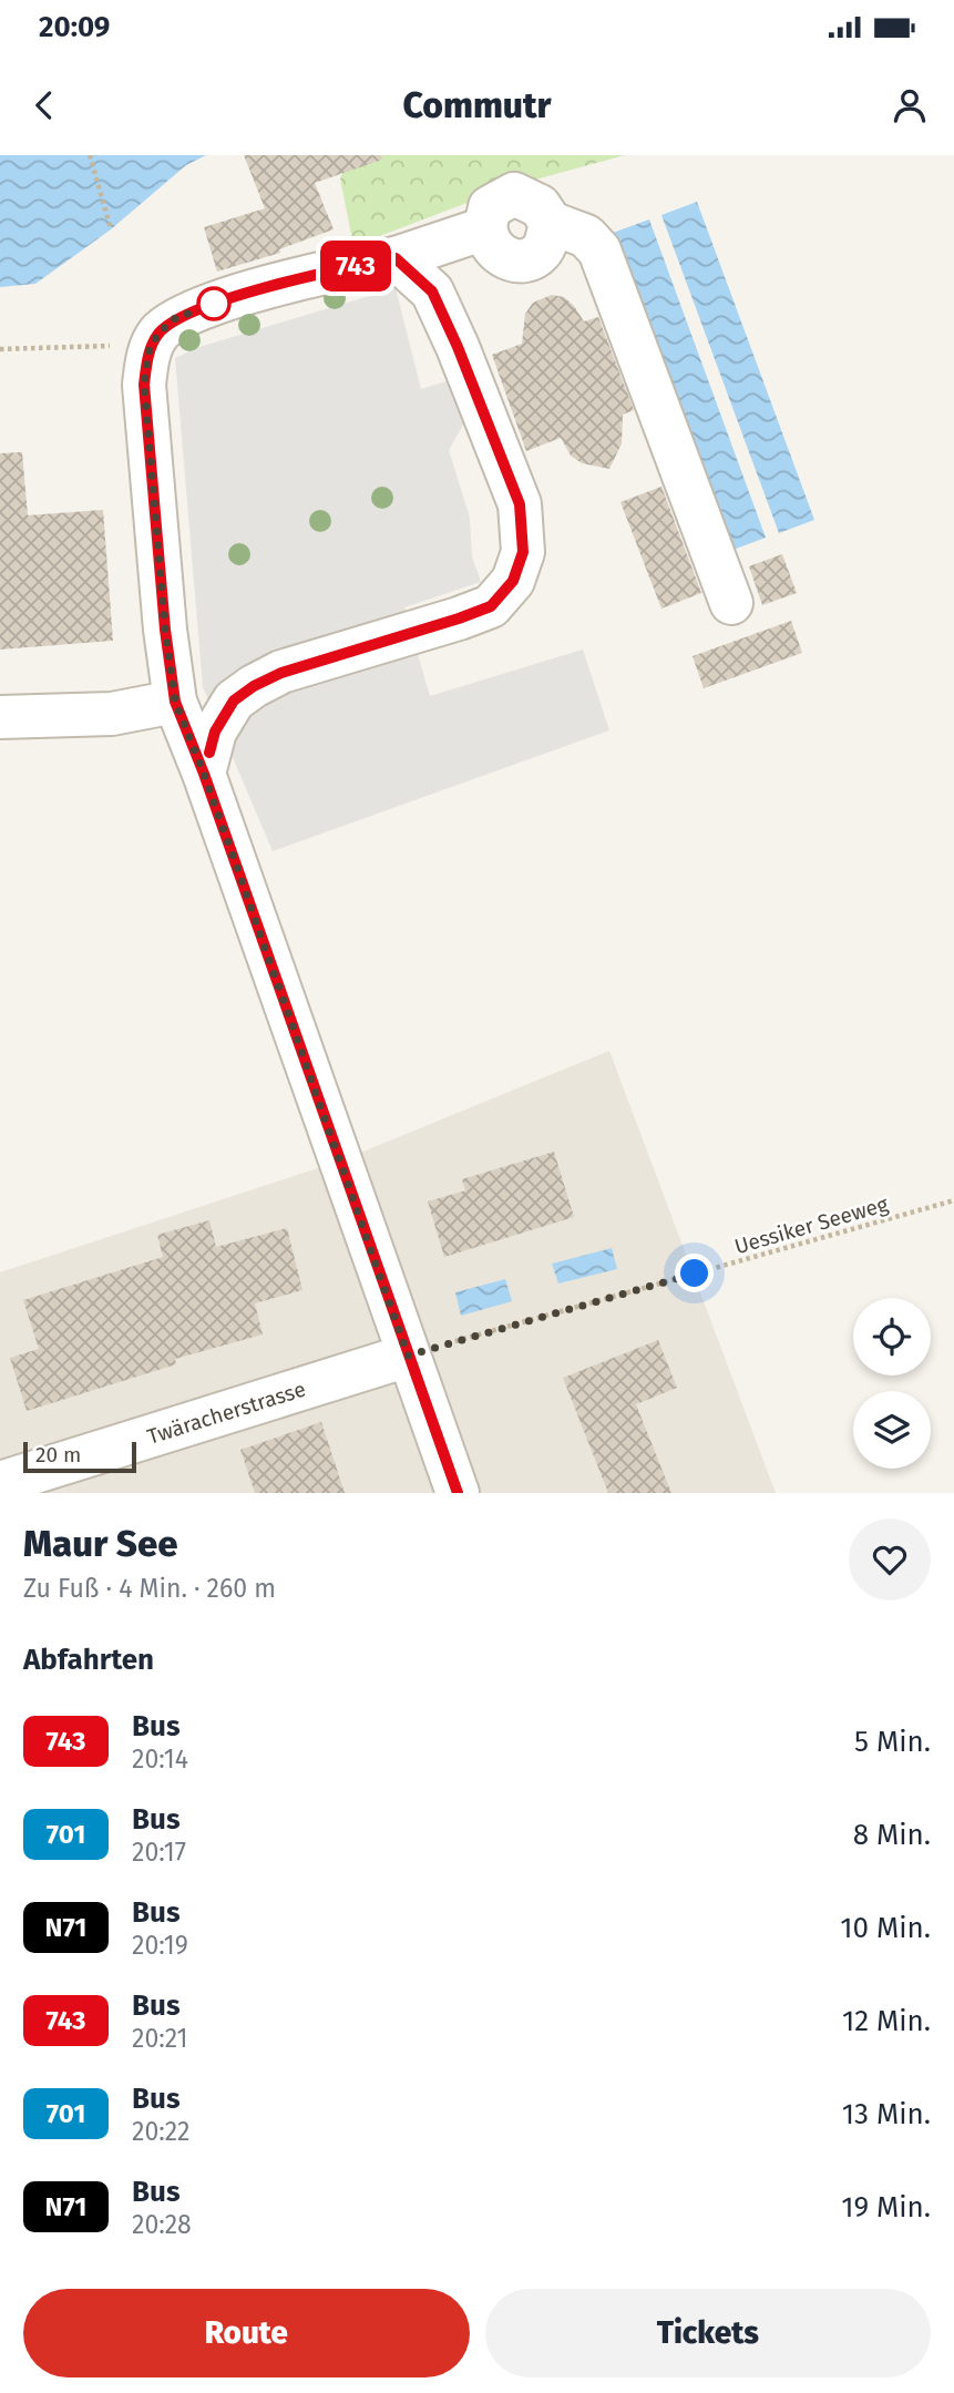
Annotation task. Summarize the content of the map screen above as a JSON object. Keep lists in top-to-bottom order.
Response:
{
  "streets": {
    "street": ["Twäracherstrasse"],
    "path": ["Uessiker Seeweg"]
  },
  "crossings": [
    ["Uessiker Seeweg", "Twäracherstrasse"]
  ],
  "lines": ["bus line 743"],
  "scale_bar": "20 m",
  "page": {
    "status": "20:09",
    "header": "Commutr",
    "on_map": "743",
    "scale": "20 m",
    "heading": [
      ["Maur See", "Zu Fuß · 4 Min. · 260 m"],
      "Abfahrten"
    ],
    "list": [
      {
        "mark": "743",
        "name": "Bus",
        "note": "20:14",
        "value": "5 Min."
      },
      {
        "mark": "701",
        "name": "Bus",
        "note": "20:17",
        "value": "8 Min."
      },
      {
        "mark": "N71",
        "name": "Bus",
        "note": "20:19",
        "value": "10 Min."
      },
      {
        "mark": "743",
        "name": "Bus",
        "note": "20:21",
        "value": "12 Min."
      },
      {
        "mark": "701",
        "name": "Bus",
        "note": "20:22",
        "value": "13 Min."
      },
      {
        "mark": "N71",
        "name": "Bus",
        "note": "20:28",
        "value": "19 Min."
      }
    ],
    "buttons": ["Route", "Tickets"]
  }
}
